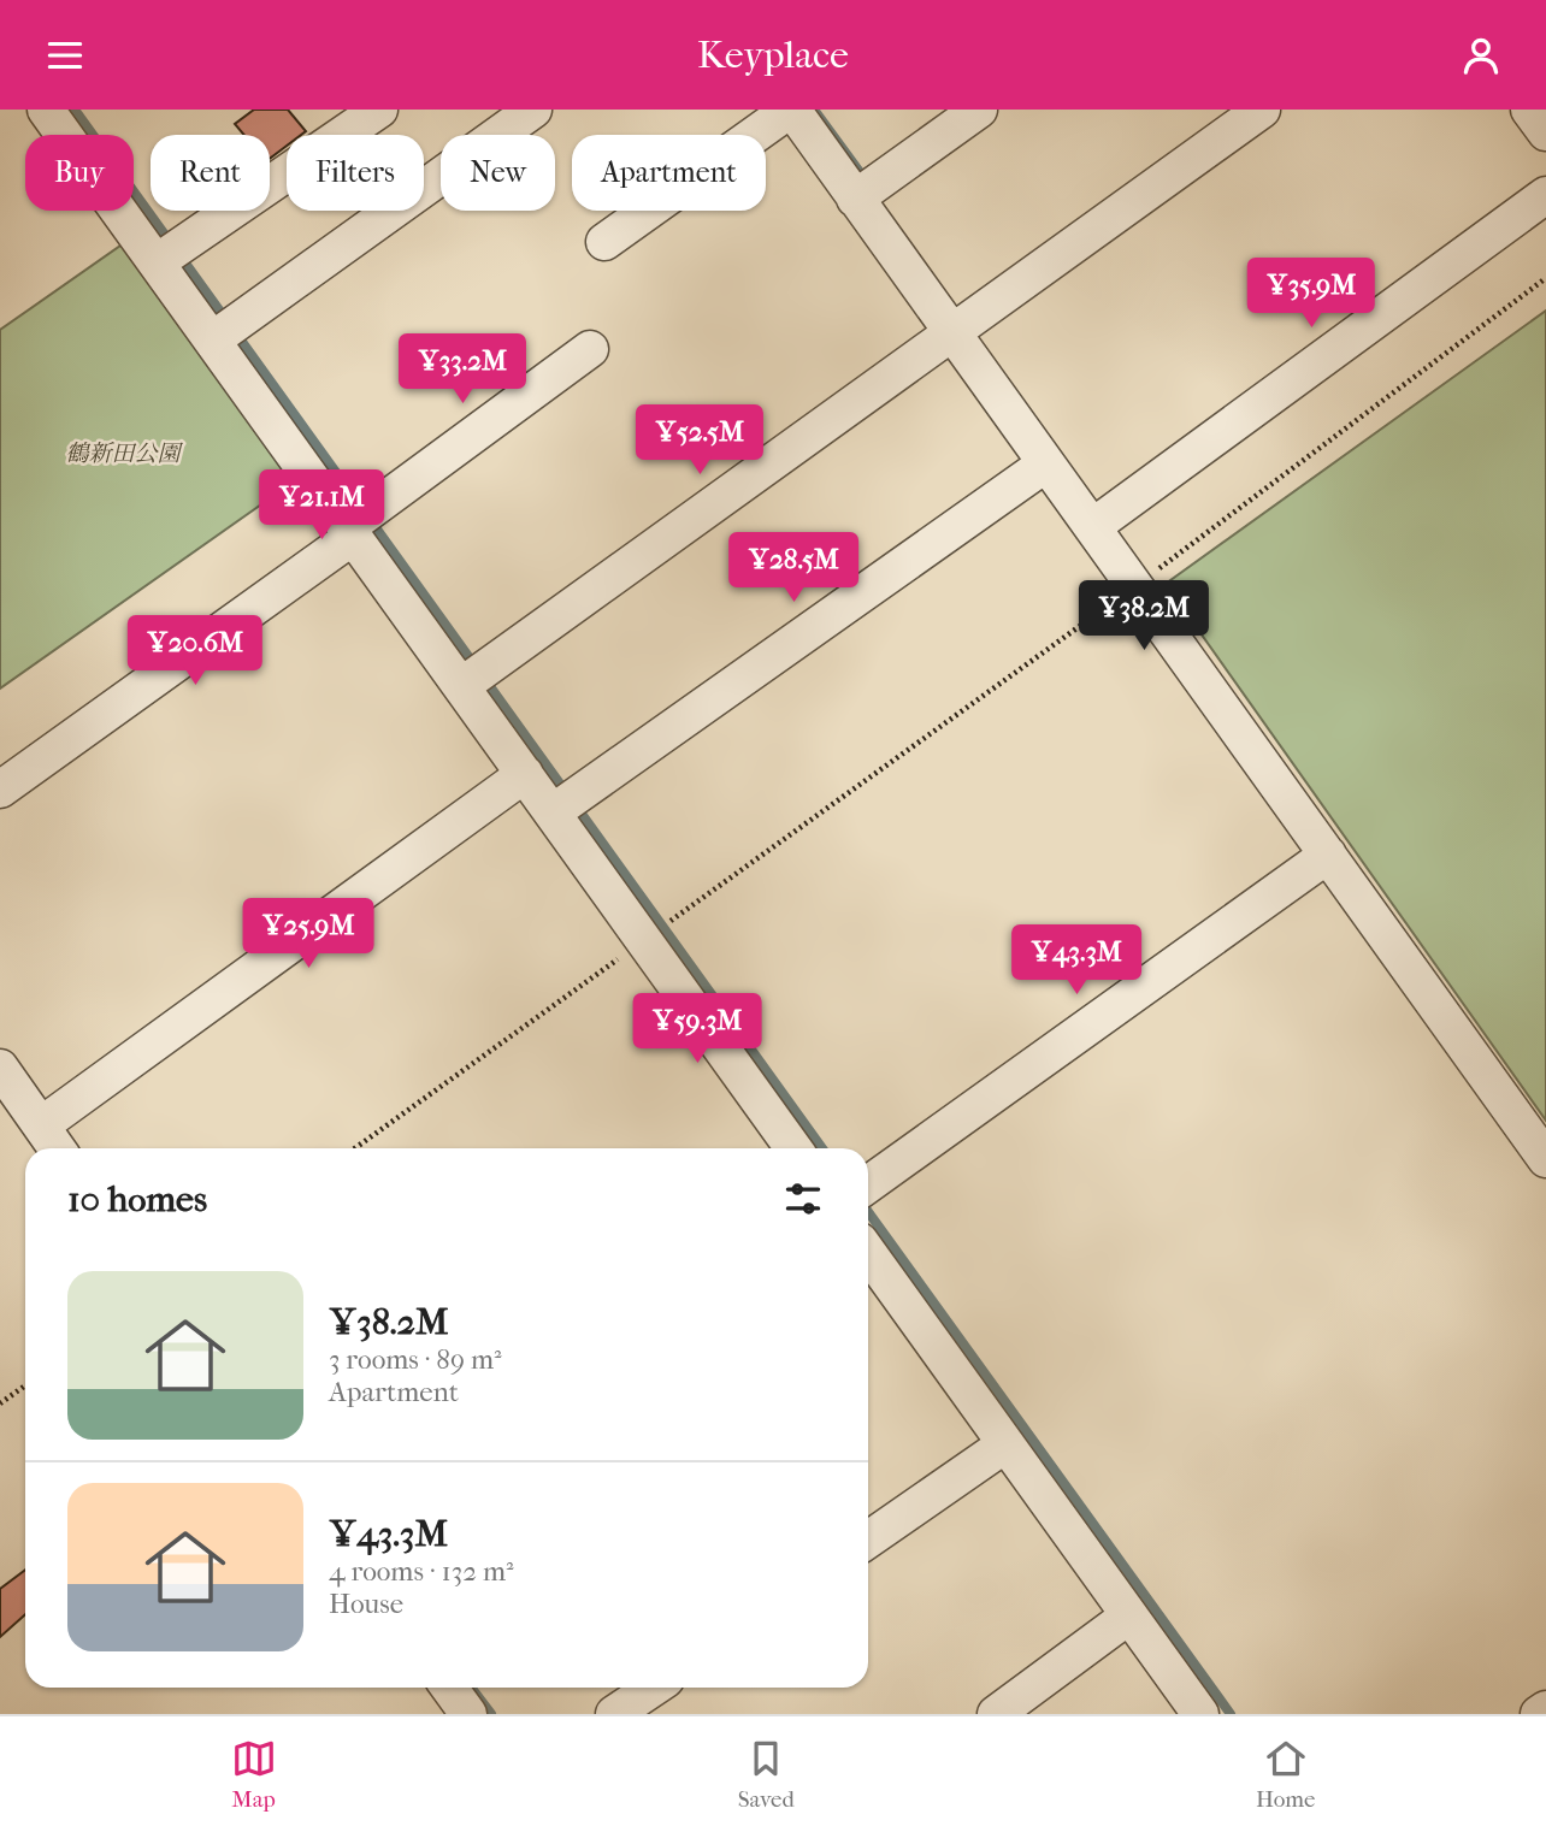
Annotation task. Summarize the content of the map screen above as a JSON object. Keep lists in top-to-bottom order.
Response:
{
  "parks": ["鶴新田公園"],
  "page": {
    "header": "Keyplace",
    "chip": [
      "Buy",
      "Rent",
      "Filters",
      "New",
      "Apartment"
    ],
    "price": [
      "¥35.9M",
      "¥33.2M",
      "¥52.5M",
      "¥21.1M",
      "¥28.5M",
      "¥38.2M",
      "¥20.6M",
      "¥25.9M",
      "¥43.3M",
      "¥59.3M"
    ],
    "heading": "10 homes",
    "list": [
      {
        "name": "¥38.2M",
        "note": "3 rooms · 89 m² · Apartment"
      },
      {
        "name": "¥43.3M",
        "note": "4 rooms · 132 m² · House"
      }
    ],
    "tabs": ["Map", "Saved", "Home"]
  }
}
